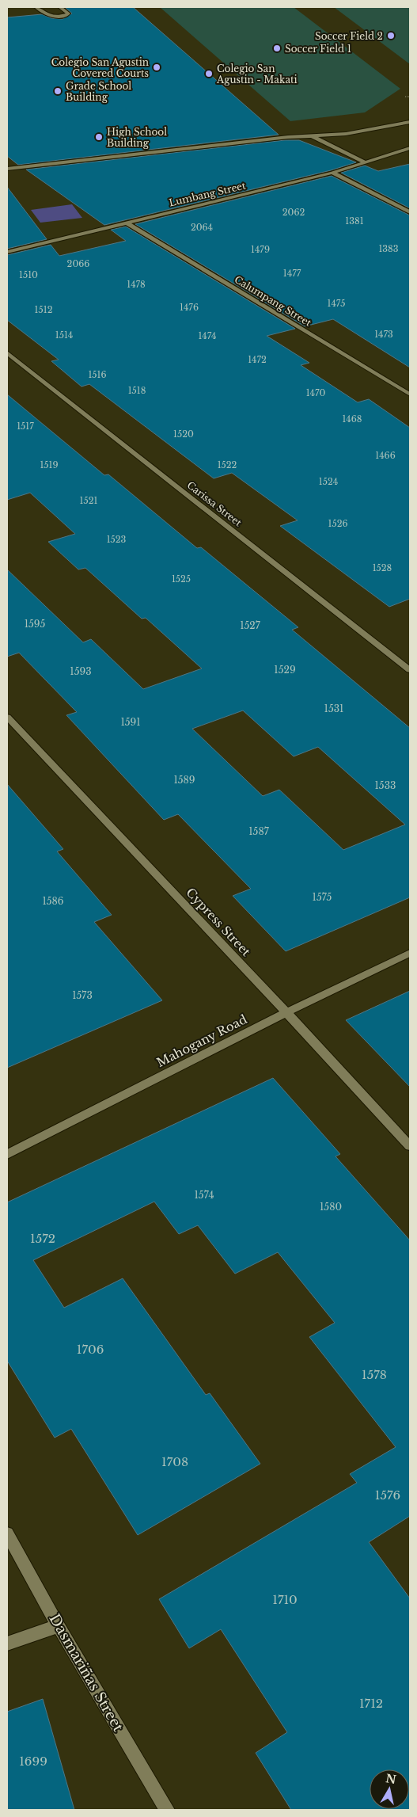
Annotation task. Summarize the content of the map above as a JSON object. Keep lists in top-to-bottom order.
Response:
{
  "streets": {
    "street": [
      "Lumbang Street",
      "Calumpang Street",
      "Carissa Street",
      "Cypress Street",
      "Mahogany Road",
      "Dasmariñas Street"
    ]
  },
  "crossings": [
    ["Lumbang Street", "Calumpang Street"],
    ["Cypress Street", "Mahogany Road"]
  ],
  "places": [
    "Soccer Field 2",
    "Soccer Field 1",
    "Colegio San Agustin Covered Courts",
    "Colegio San Agustin - Makati",
    "Grade School Building",
    "High School Building"
  ],
  "house_numbers": [
    "2062",
    "1381",
    "2064",
    "1383",
    "1479",
    "2066",
    "1477",
    "1510",
    "1478",
    "1475",
    "1476",
    "1512",
    "1473",
    "1514",
    "1474",
    "1472",
    "1516",
    "1518",
    "1470",
    "1468",
    "1517",
    "1520",
    "1466",
    "1519",
    "1522",
    "1524",
    "1521",
    "1526",
    "1523",
    "1528",
    "1525",
    "1595",
    "1527",
    "1529",
    "1593",
    "1531",
    "1591",
    "1589",
    "1533",
    "1587",
    "1575",
    "1586",
    "1573",
    "1574",
    "1580",
    "1572",
    "1706",
    "1578",
    "1708",
    "1576",
    "1710",
    "1712",
    "1699"
  ],
  "north": "top"
}
